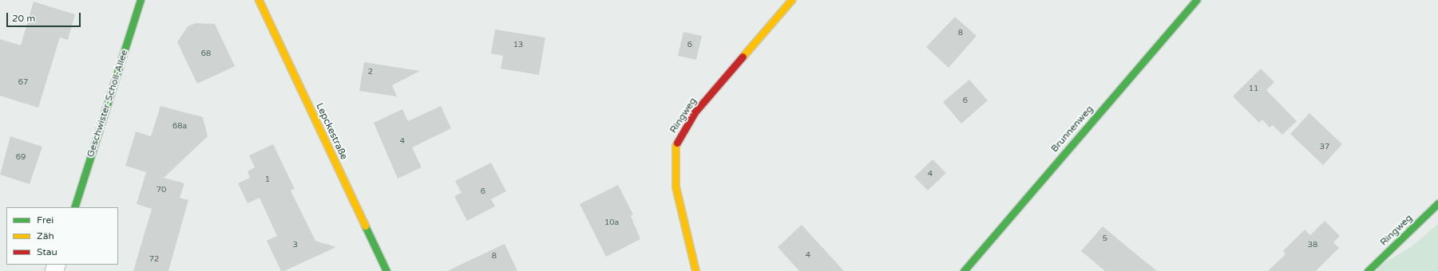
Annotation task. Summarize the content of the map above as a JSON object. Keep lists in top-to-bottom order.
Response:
{
  "streets": {
    "street": [
      "Geschwister-Scholl-Allee",
      "Ringweg",
      "Brunnenweg",
      "Lepckestraße"
    ]
  },
  "house_numbers": [
    "8",
    "13",
    "6",
    "68",
    "2",
    "67",
    "11",
    "6",
    "68a",
    "4",
    "37",
    "69",
    "4",
    "1",
    "70",
    "6",
    "10a",
    "5",
    "3",
    "38",
    "4",
    "8",
    "72"
  ],
  "legend": ["Frei", "Zäh", "Stau"],
  "scale_bar": "20 m"
}
